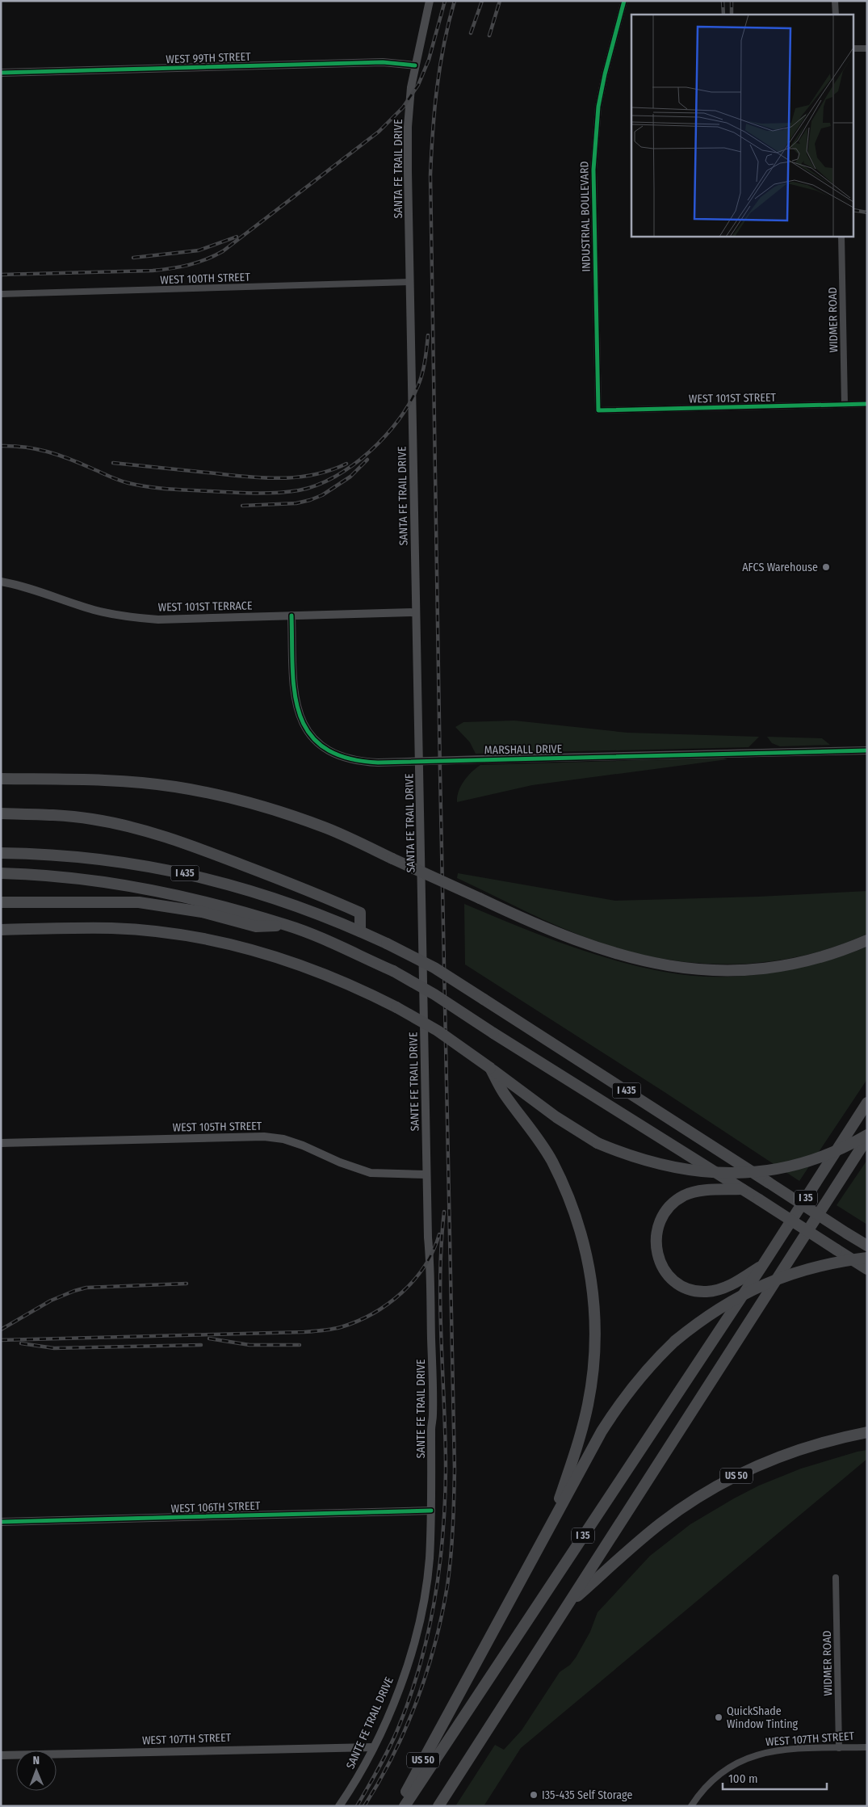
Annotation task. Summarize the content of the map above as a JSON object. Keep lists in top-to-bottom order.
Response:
{
  "streets": {
    "highway": ["I 435", "I 35", "US 50"],
    "main road": [
      "WEST 99TH STREET",
      "SANTA FE TRAIL DRIVE",
      "WEST 101ST TERRACE",
      "MARSHALL DRIVE",
      "SANTE FE TRAIL DRIVE",
      "WEST 105TH STREET",
      "WEST 106TH STREET",
      "WEST 107TH STREET"
    ],
    "street": [
      "INDUSTRIAL BOULEVARD",
      "WEST 100TH STREET",
      "WIDMER ROAD",
      "WEST 101ST STREET"
    ]
  },
  "crossings": [
    ["WEST 99TH STREET", "SANTA FE TRAIL DRIVE"],
    ["SANTA FE TRAIL DRIVE", "WEST 100TH STREET"],
    ["SANTA FE TRAIL DRIVE", "WEST 101ST TERRACE"],
    ["SANTA FE TRAIL DRIVE", "SANTE FE TRAIL DRIVE"],
    ["INDUSTRIAL BOULEVARD", "WEST 101ST STREET"],
    ["WIDMER ROAD", "WEST 101ST STREET"],
    ["WIDMER ROAD", "WEST 107TH STREET"],
    ["WEST 101ST TERRACE", "MARSHALL DRIVE"],
    ["SANTE FE TRAIL DRIVE", "WEST 105TH STREET"],
    ["SANTE FE TRAIL DRIVE", "WEST 106TH STREET"],
    ["SANTE FE TRAIL DRIVE", "WEST 107TH STREET"],
    ["I 35", "US 50"]
  ],
  "places": ["AFCS Warehouse", "QuickShade Window Tinting", "I35-435 Self Storage"],
  "scale_bar": "100 m",
  "north": "top"
}
